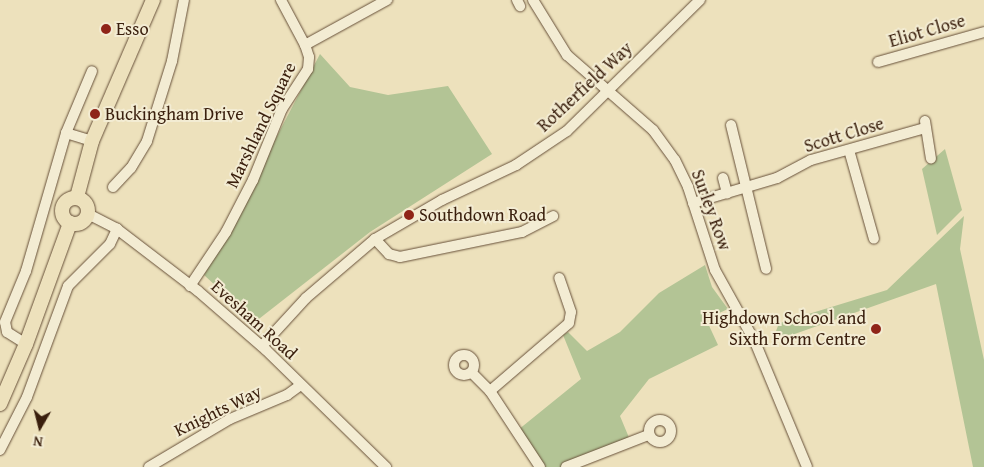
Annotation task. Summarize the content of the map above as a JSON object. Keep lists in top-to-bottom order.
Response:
{
  "streets": {
    "street": [
      "Eliot Close",
      "Rotherfield Way",
      "Marshland Square",
      "Scott Close",
      "Surley Row",
      "Evesham Road",
      "Knights Way"
    ]
  },
  "crossings": [
    ["Rotherfield Way", "Surley Row"],
    ["Marshland Square", "Evesham Road"],
    ["Scott Close", "Surley Row"],
    ["Evesham Road", "Knights Way"]
  ],
  "places": [
    "Esso",
    "Buckingham Drive",
    "Southdown Road",
    "Highdown School and Sixth Form Centre"
  ],
  "north": "bottom"
}
